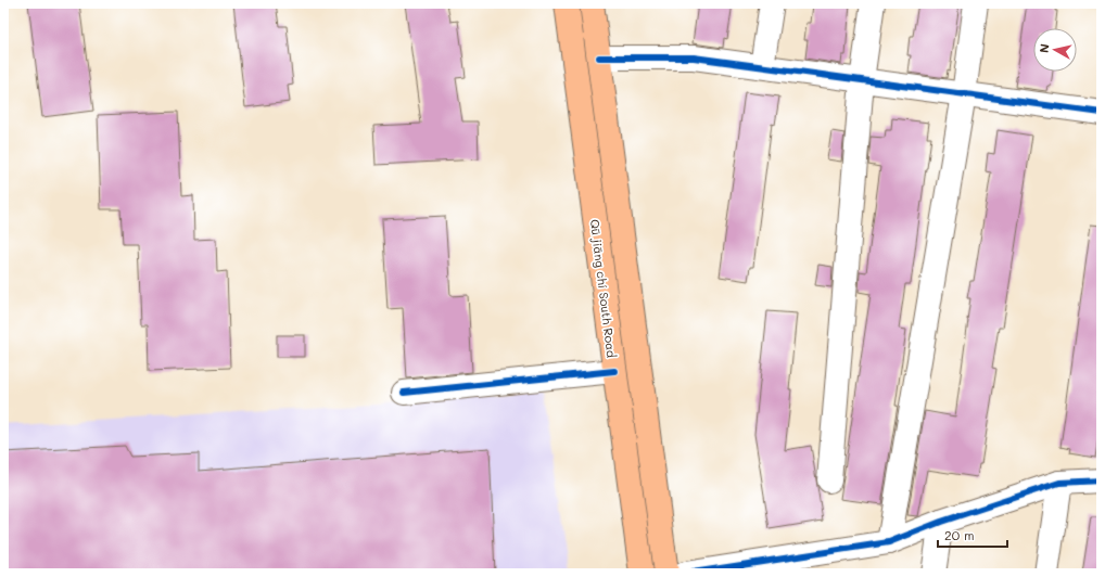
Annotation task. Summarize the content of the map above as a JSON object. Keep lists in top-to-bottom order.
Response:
{
  "streets": {
    "main road": ["Qū jiāng chí South Road"]
  },
  "scale_bar": "20 m",
  "north": "left"
}
